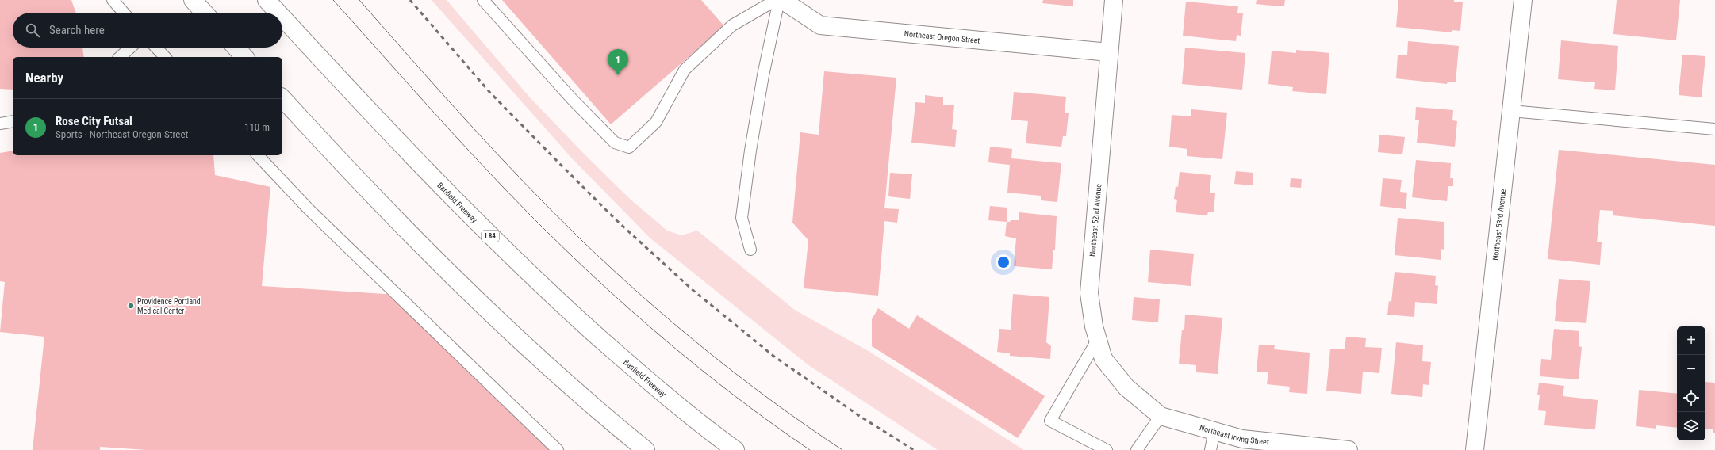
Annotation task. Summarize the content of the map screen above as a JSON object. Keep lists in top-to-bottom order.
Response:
{
  "streets": {
    "main road": [
      "Northeast Oregon Street",
      "Banfield Freeway",
      "Northeast 52nd Avenue",
      "Northeast 53rd Avenue",
      "I 84",
      "Northeast Irving Street"
    ]
  },
  "crossings": [
    ["Northeast Oregon Street", "Northeast 52nd Avenue"],
    ["Northeast 52nd Avenue", "Northeast Irving Street"]
  ],
  "places": ["Providence Portland Medical Center"],
  "page": {
    "search": "Search here",
    "pins": "1",
    "heading": "Nearby",
    "list": [
      {
        "mark": "1",
        "name": "Rose City Futsal",
        "note": "Sports · Northeast Oregon Street",
        "value": "110 m"
      }
    ],
    "map_buttons": ["+", "−"]
  }
}
